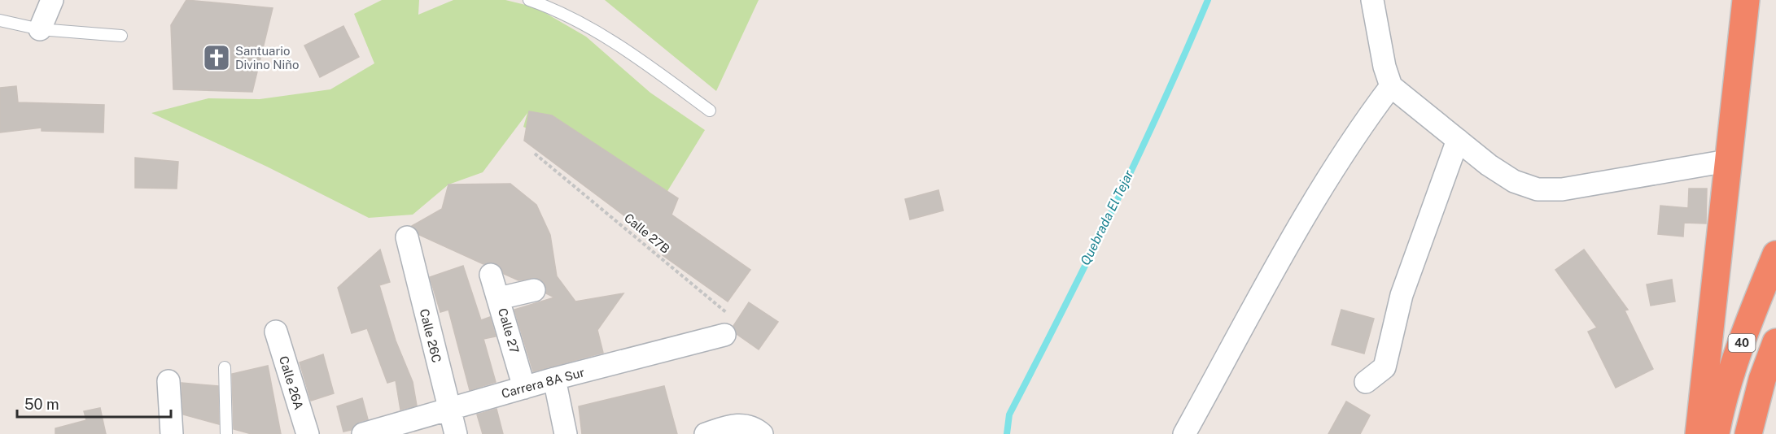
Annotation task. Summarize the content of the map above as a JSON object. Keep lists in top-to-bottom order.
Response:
{
  "streets": {
    "highway": ["40"],
    "street": [
      "Calle 27",
      "Calle 26C",
      "Calle 26A",
      "Carrera 8A Sur"
    ],
    "path": ["Calle 27B"]
  },
  "crossings": [
    ["Calle 27B", "Carrera 8A Sur"],
    ["Calle 27", "Carrera 8A Sur"],
    ["Calle 26C", "Carrera 8A Sur"]
  ],
  "water": ["Quebrada El Tejar"],
  "places": {
    "church": ["Santuario Divino Niño"]
  },
  "scale_bar": "50 m"
}
